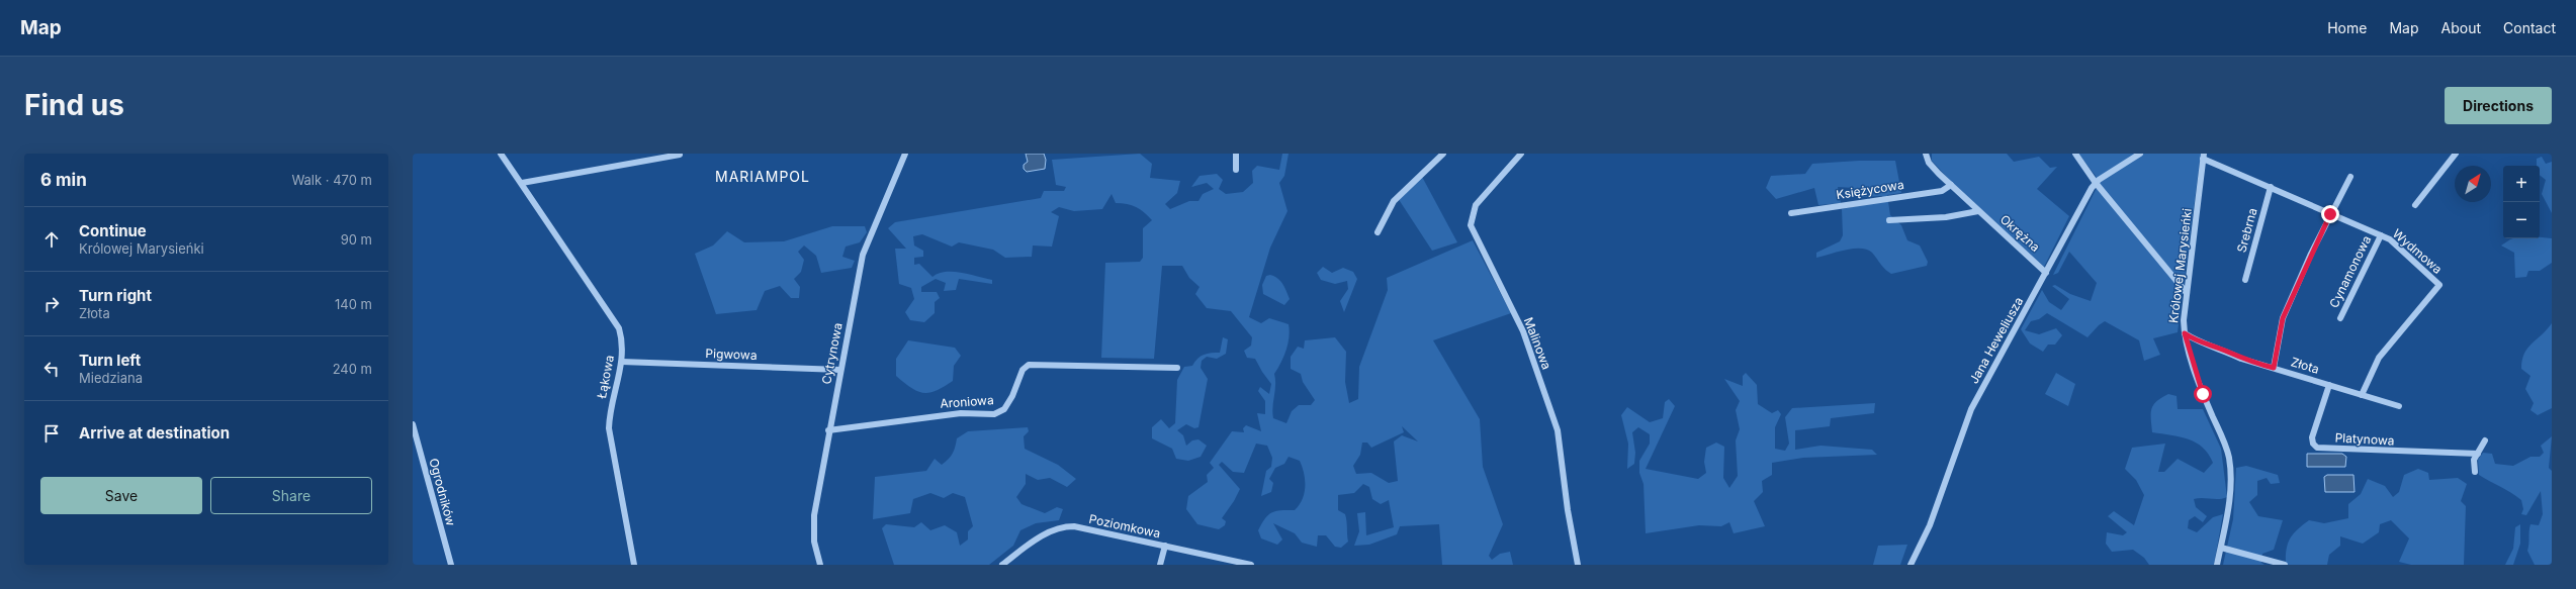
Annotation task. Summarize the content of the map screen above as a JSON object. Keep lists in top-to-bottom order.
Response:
{
  "streets": {
    "street": [
      "Księżycowa",
      "Srebrna",
      "Okrężna",
      "Wydmowa",
      "Królowej Marysieńki",
      "Cynamonowa",
      "Jana Heweliusza",
      "Malinowa",
      "Cytrynowa",
      "Pigwowa",
      "Złota",
      "Łąkowa",
      "Aroniowa",
      "Platynowa",
      "Ogrodników",
      "Poziomkowa"
    ]
  },
  "crossings": [
    ["Księżycowa", "Okrężna"],
    ["Srebrna", "Wydmowa"],
    ["Okrężna", "Jana Heweliusza"],
    ["Wydmowa", "Królowej Marysieńki"],
    ["Wydmowa", "Cynamonowa"],
    ["Wydmowa", "Złota"],
    ["Królowej Marysieńki", "Złota"],
    ["Cytrynowa", "Pigwowa"],
    ["Cytrynowa", "Aroniowa"],
    ["Pigwowa", "Łąkowa"],
    ["Złota", "Platynowa"]
  ],
  "districts": ["MARIAMPOL"],
  "north": "top right",
  "page": {
    "header": "Map",
    "nav": [
      "Home",
      "Map",
      "About",
      "Contact"
    ],
    "buttons": [
      "Directions",
      ["Save", "Share"]
    ],
    "title": "Find us",
    "heading": ["6 min", "Walk · 470 m"],
    "map_buttons": ["+", "−"],
    "list": [
      ["Continue", "Królowej Marysieńki", "90 m"],
      ["Turn right", "Złota", "140 m"],
      ["Turn left", "Miedziana", "240 m"],
      "Arrive at destination"
    ]
  }
}
